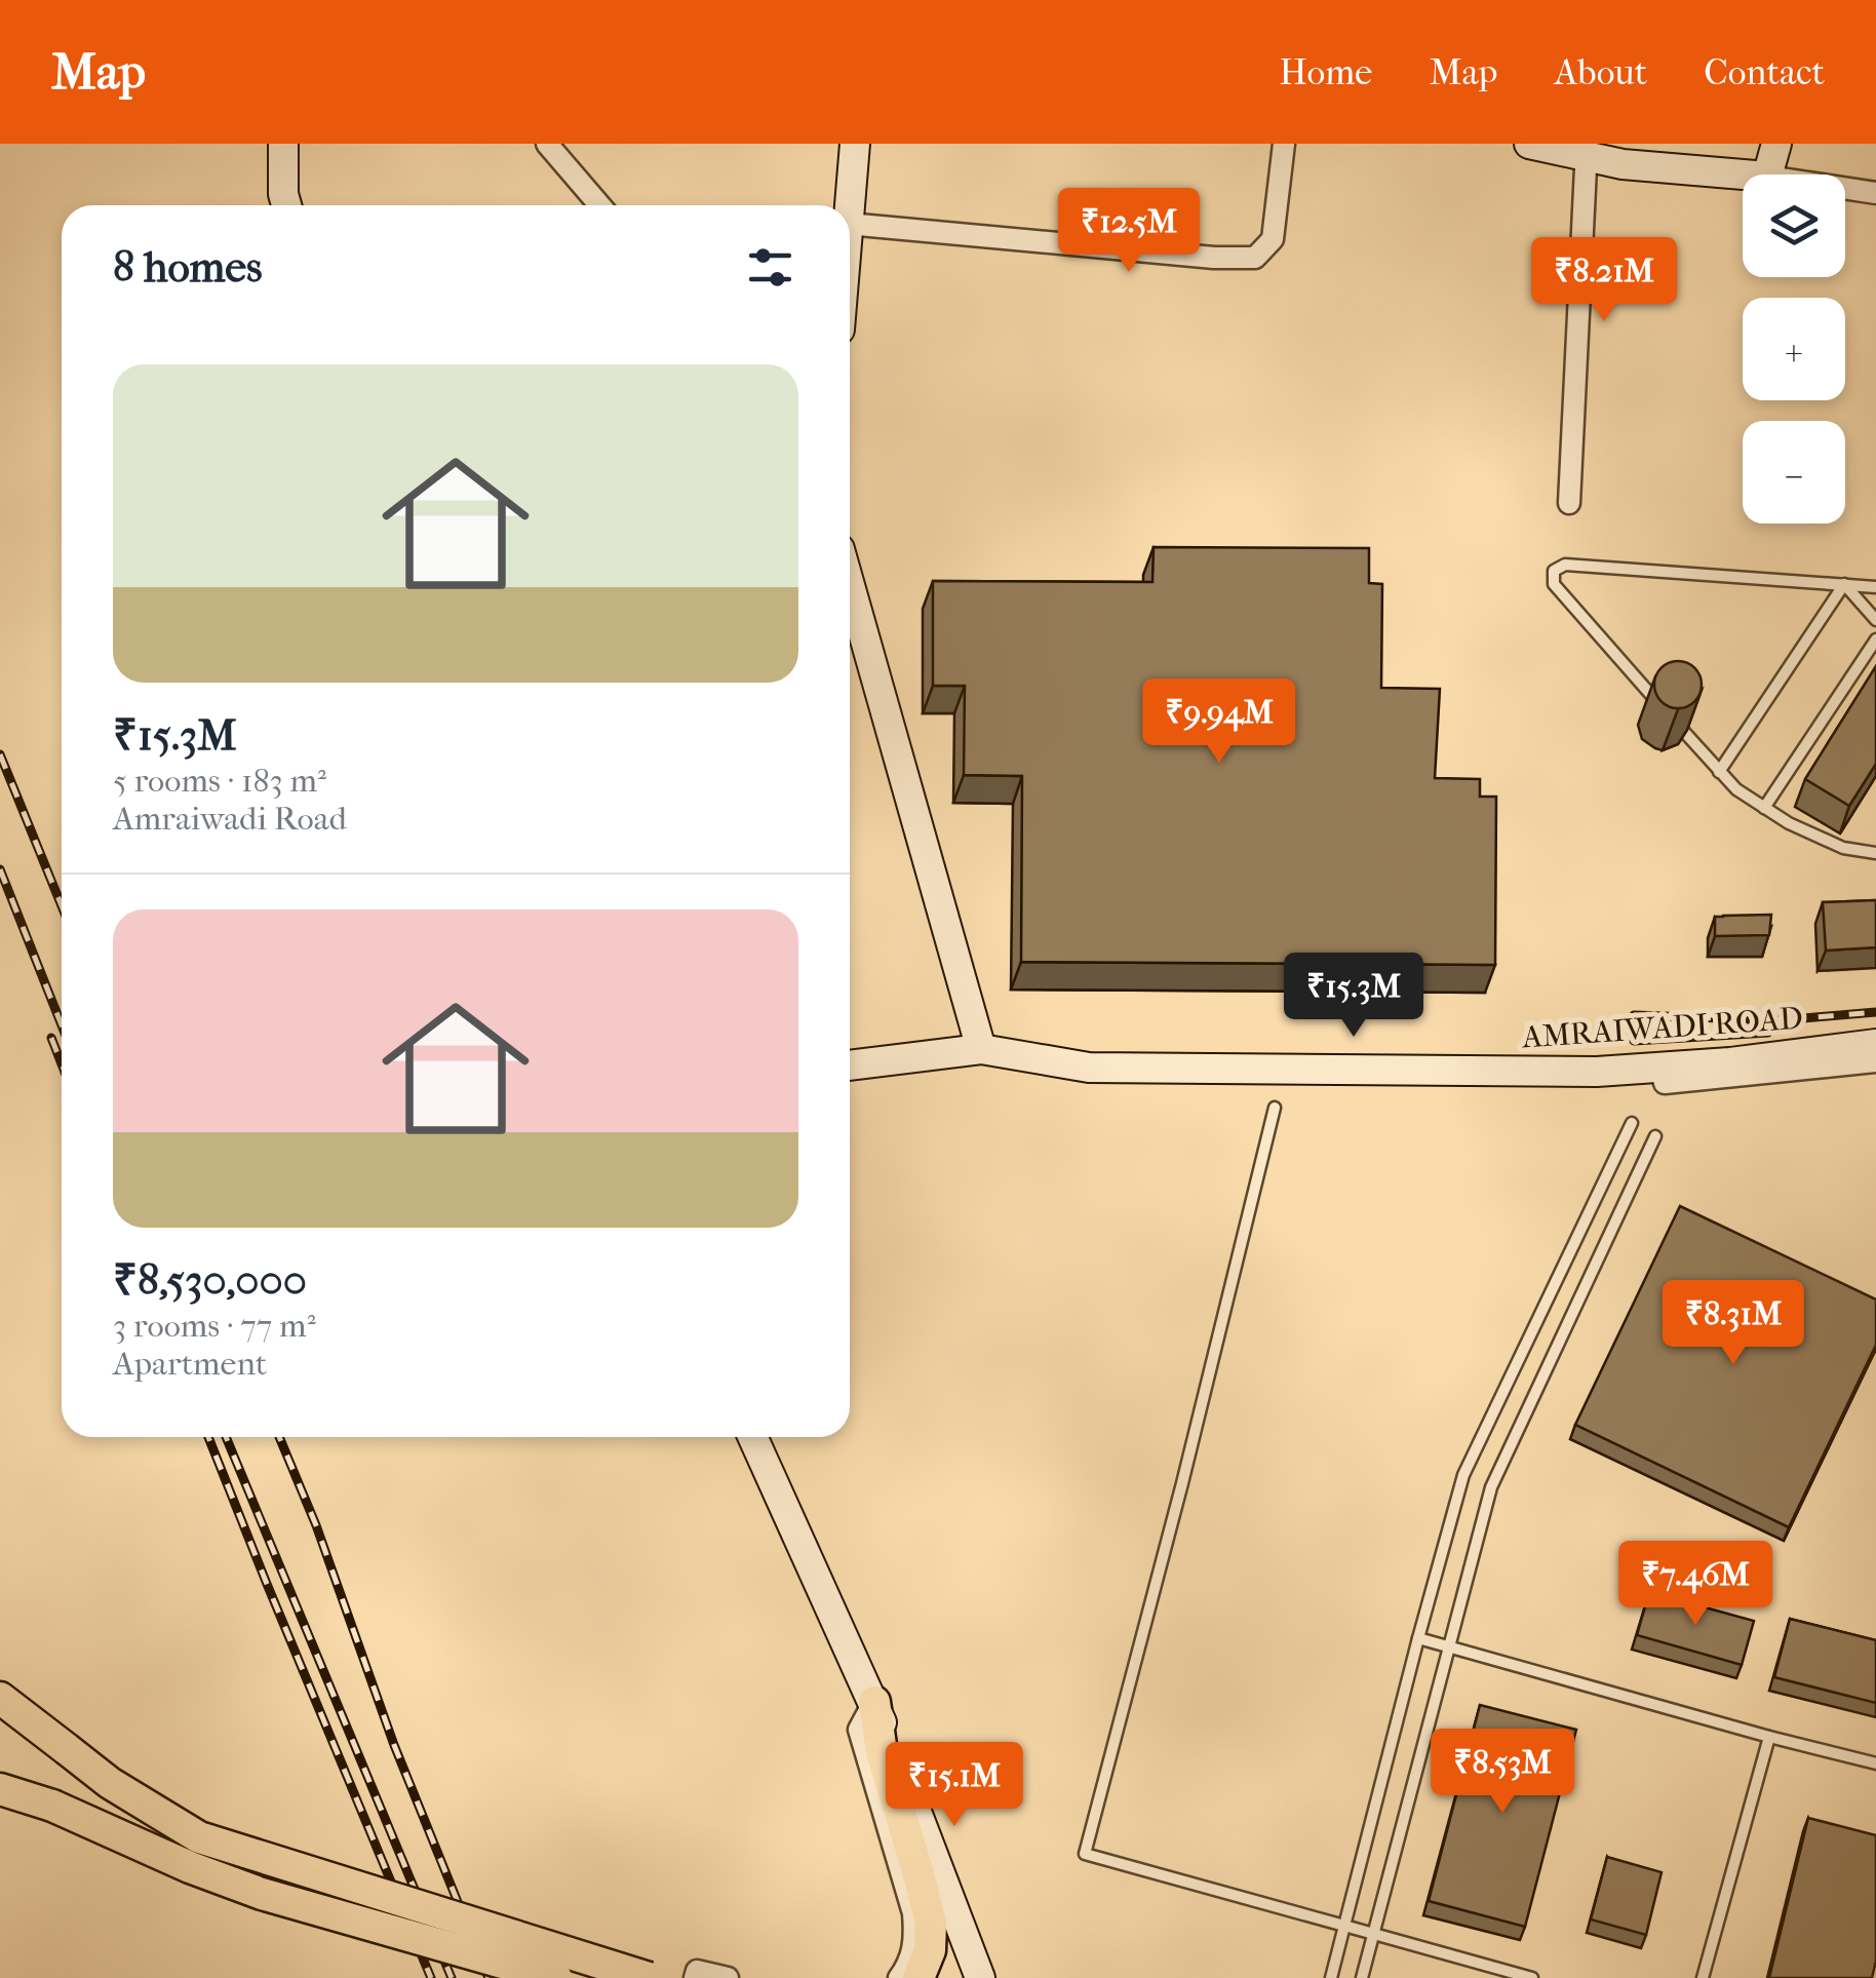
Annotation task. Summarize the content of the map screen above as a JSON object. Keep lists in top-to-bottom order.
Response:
{
  "streets": {
    "main road": ["AMRAIWADI ROAD"]
  },
  "page": {
    "header": "Map",
    "nav": [
      "Home",
      "Map",
      "About",
      "Contact"
    ],
    "map_buttons": ["+", "−"],
    "price": [
      "₹12.5M",
      "₹8.21M",
      "₹9.94M",
      "₹15.3M",
      "₹8.31M",
      "₹7.46M",
      "₹8.53M",
      "₹15.1M"
    ],
    "heading": "8 homes",
    "list": [
      {
        "name": "₹15.3M",
        "note": "5 rooms · 183 m² · Amraiwadi Road"
      },
      {
        "name": "₹8,530,000",
        "note": "3 rooms · 77 m² · Apartment"
      }
    ]
  }
}
